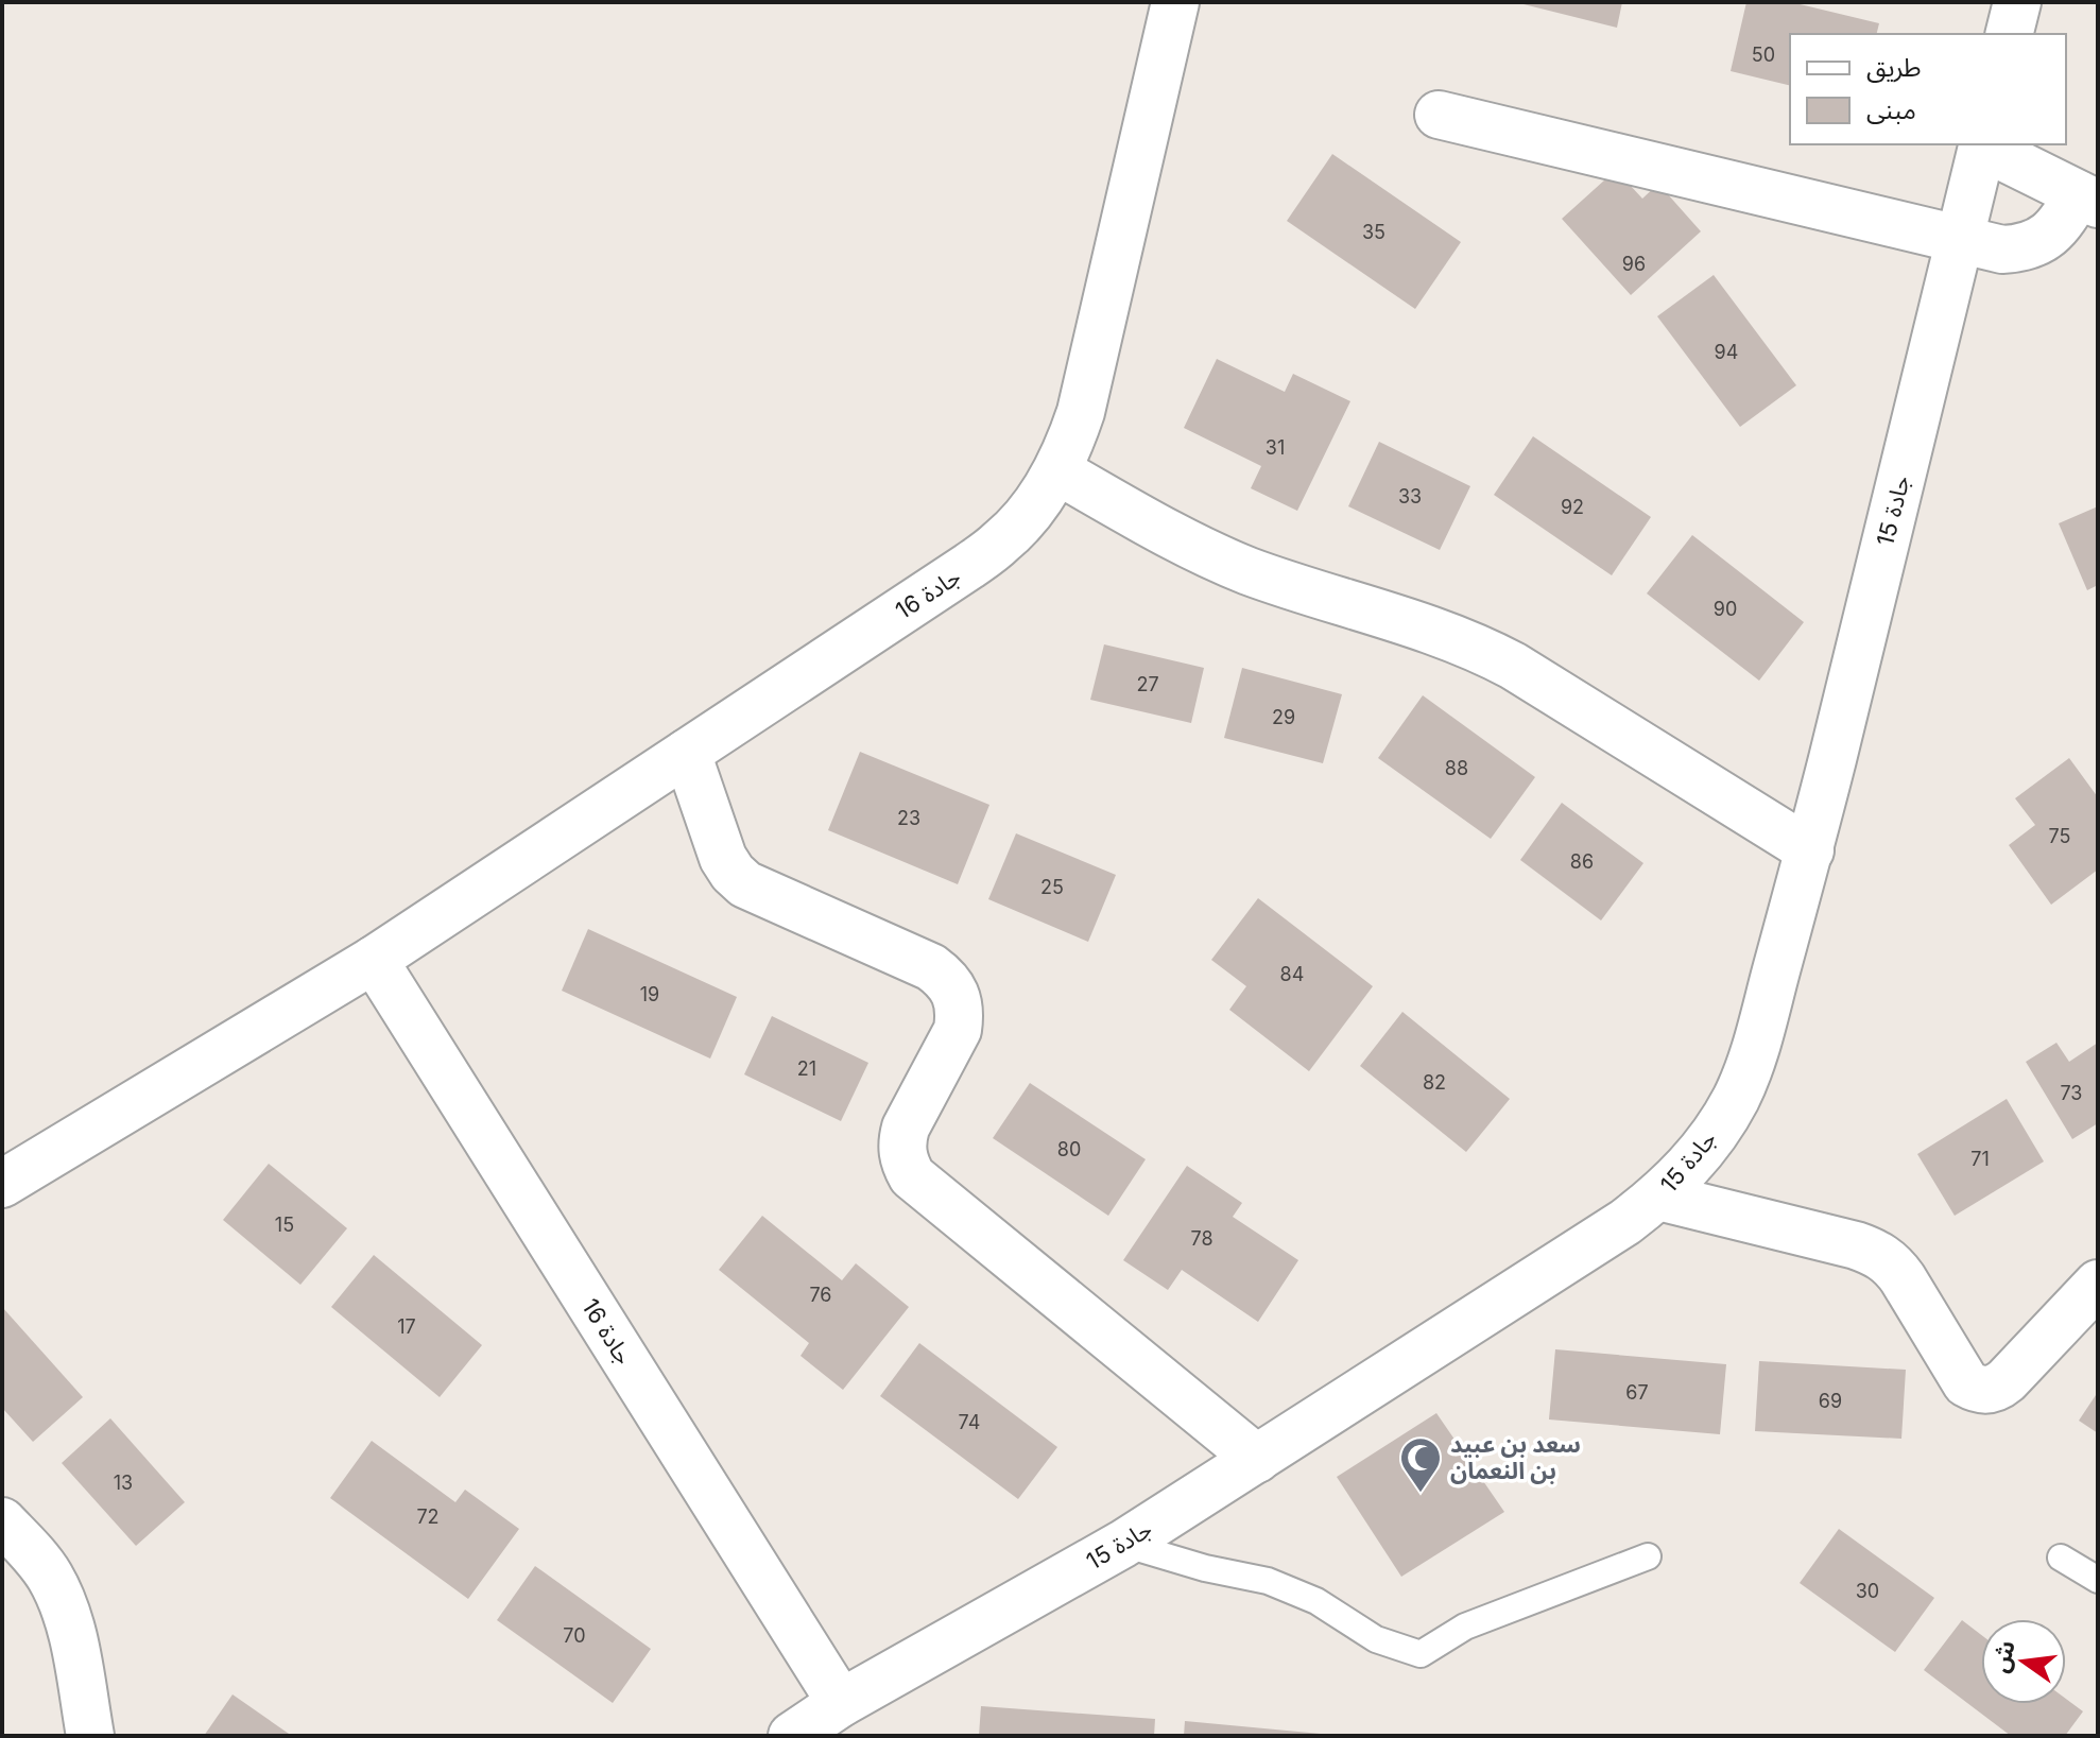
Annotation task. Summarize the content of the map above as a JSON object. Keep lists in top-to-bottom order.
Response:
{
  "streets": {
    "street": ["جادة 15", "جادة 16"]
  },
  "crossings": [
    ["جادة 15", "جادة 16"]
  ],
  "places": {
    "mosque": ["سعد بن عبيد بن النعمان"]
  },
  "house_numbers": [
    "50",
    "35",
    "96",
    "94",
    "31",
    "33",
    "92",
    "90",
    "27",
    "29",
    "88",
    "23",
    "75",
    "86",
    "25",
    "84",
    "19",
    "21",
    "82",
    "73",
    "80",
    "71",
    "15",
    "78",
    "76",
    "17",
    "67",
    "69",
    "74",
    "13",
    "72",
    "30",
    "70"
  ],
  "legend": ["طريق", "مبنى"],
  "north": "left"
}
